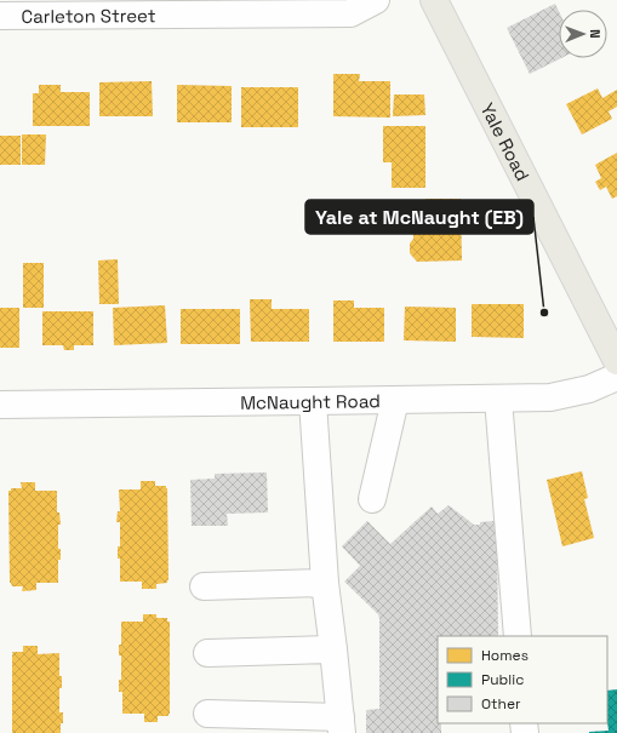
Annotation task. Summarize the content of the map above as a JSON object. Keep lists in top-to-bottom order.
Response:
{
  "streets": {
    "main road": ["Yale Road"],
    "street": ["Carleton Street", "McNaught Road"]
  },
  "places": ["Yale at McNaught (EB)"],
  "legend": ["Homes", "Public", "Other"],
  "north": "right"
}
